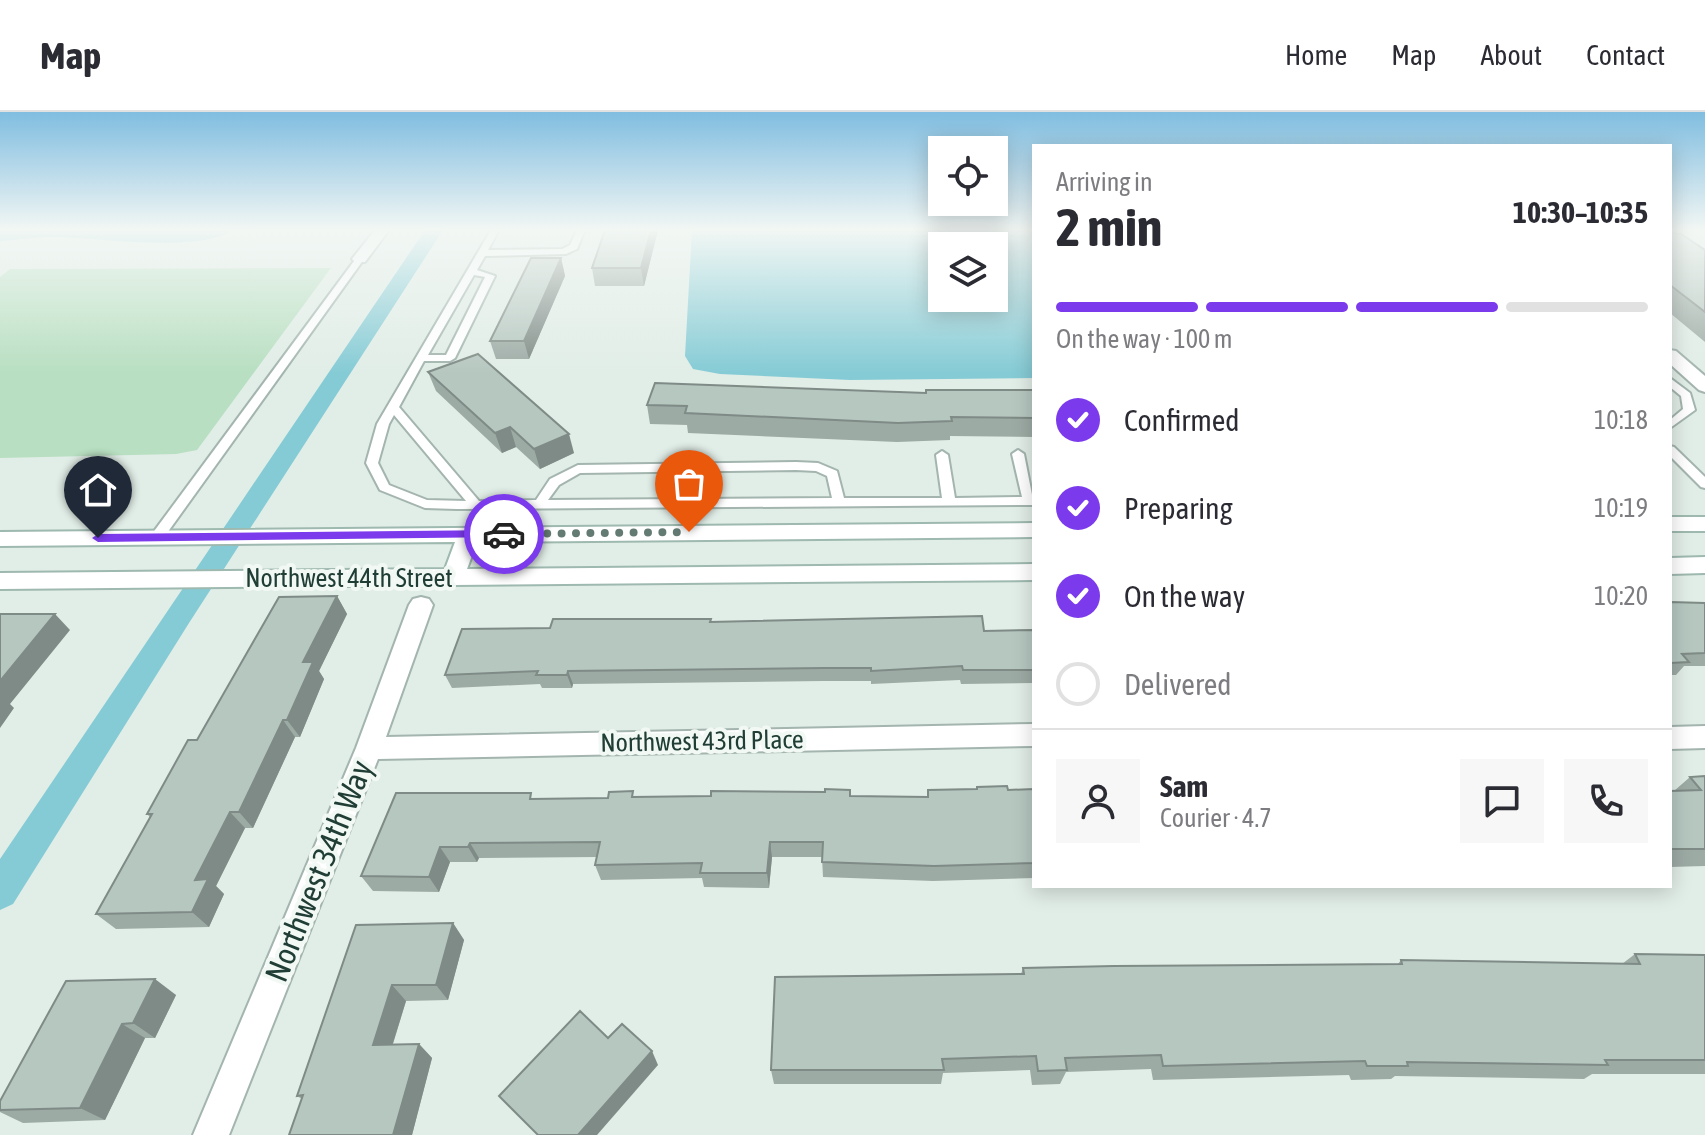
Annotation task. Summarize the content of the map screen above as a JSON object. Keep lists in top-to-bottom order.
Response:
{
  "streets": {
    "street": ["Northwest 44th Street", "Northwest 43rd Place", "Northwest 34th Way"]
  },
  "crossings": [
    ["Northwest 43rd Place", "Northwest 34th Way"]
  ],
  "page": {
    "header": "Map",
    "nav": [
      "Home",
      "Map",
      "About",
      "Contact"
    ],
    "heading": ["2 min", "Arriving in", "10:30–10:35"],
    "panel": ["Sam", "Courier · 4.7"],
    "bar": "On the way · 100 m",
    "list": [
      ["Confirmed", "10:18"],
      ["Preparing", "10:19"],
      ["On the way", "10:20"],
      "Delivered"
    ]
  }
}
